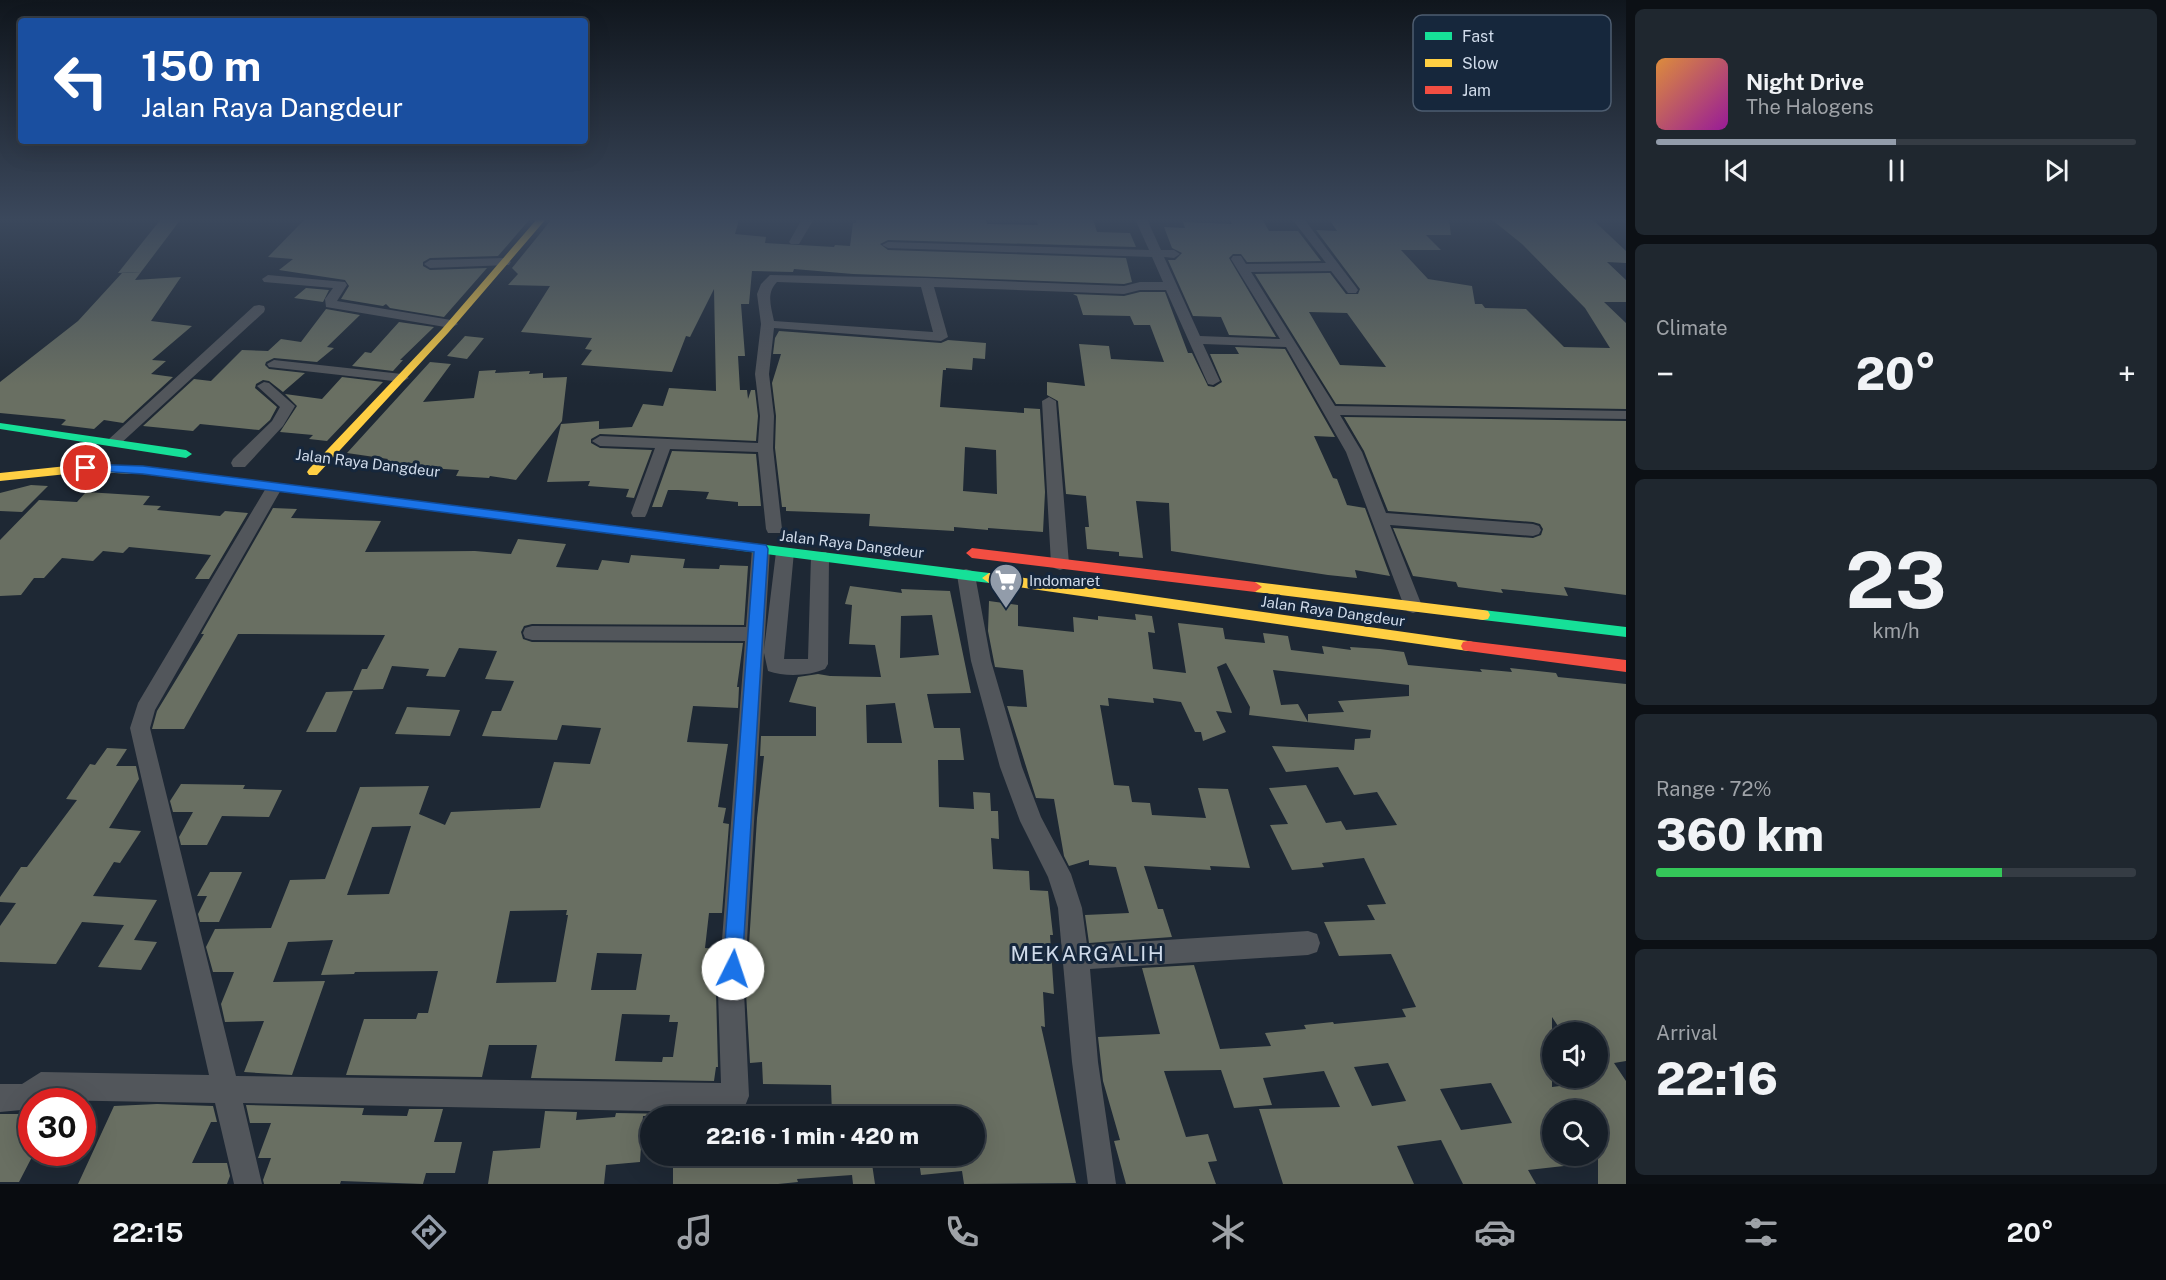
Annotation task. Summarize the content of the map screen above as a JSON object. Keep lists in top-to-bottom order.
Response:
{
  "streets": {
    "main road": ["Jalan Raya Dangdeur"]
  },
  "districts": ["MEKARGALIH"],
  "places": {
    "supermarket": ["Indomaret"]
  },
  "legend": ["Fast", "Slow", "Jam"],
  "page": {
    "turn": ["150 m", "Jalan Raya Dangdeur"],
    "song": ["Night Drive", "The Halogens"],
    "tile": [
      "Climate",
      ["23", "km/h"],
      ["Range · 72%", "360 km"],
      ["Arrival", "22:16"]
    ],
    "heat": ["−", "20°", "+"],
    "limit": "30",
    "trip": "22:16 · 1 min · 420 m",
    "tabs": ["22:15", "20°"]
  }
}
